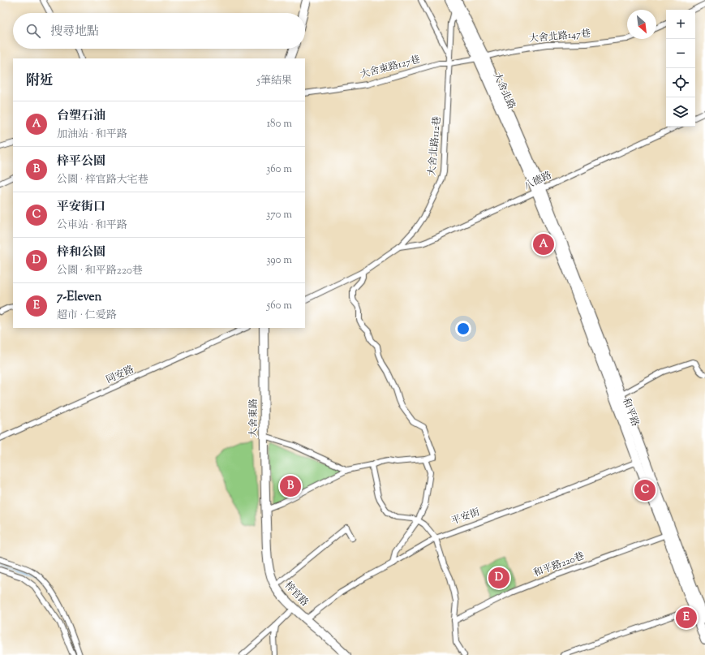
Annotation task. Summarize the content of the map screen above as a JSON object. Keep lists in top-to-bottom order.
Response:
{
  "streets": {
    "main road": [
      "大舍北路",
      "和平路",
      "大舍東路",
      "梓官路"
    ],
    "street": [
      "大舍北路147巷",
      "大舍東路127巷",
      "大舍北路112巷",
      "八德路",
      "同安路",
      "平安街",
      "和平路220巷"
    ]
  },
  "crossings": [
    ["大舍北路147巷", "大舍東路127巷"],
    ["大舍北路147巷", "大舍北路"],
    ["大舍東路127巷", "大舍北路"],
    ["大舍東路127巷", "大舍北路112巷"],
    ["大舍北路", "大舍北路112巷"],
    ["大舍北路", "八德路"],
    ["大舍北路", "和平路"],
    ["大舍北路112巷", "八德路"],
    ["八德路", "和平路"],
    ["和平路", "平安街"],
    ["和平路", "和平路220巷"],
    ["大舍東路", "梓官路"],
    ["平安街", "梓官路"]
  ],
  "north": "bottom right",
  "page": {
    "map_buttons": ["+", "−"],
    "search": "搜尋地點",
    "heading": ["附近", "5筆結果"],
    "list": [
      {
        "mark": "A",
        "name": "台塑石油",
        "note": "加油站 · 和平路",
        "value": "180 m"
      },
      {
        "mark": "B",
        "name": "梓平公園",
        "note": "公園 · 梓官路大宅巷",
        "value": "360 m"
      },
      {
        "mark": "C",
        "name": "平安街口",
        "note": "公車站 · 和平路",
        "value": "370 m"
      },
      {
        "mark": "D",
        "name": "梓和公園",
        "note": "公園 · 和平路220巷",
        "value": "390 m"
      },
      {
        "mark": "E",
        "name": "7-Eleven",
        "note": "超市 · 仁愛路",
        "value": "560 m"
      }
    ],
    "pins": [
      "A",
      "B",
      "C",
      "D",
      "E"
    ]
  }
}
